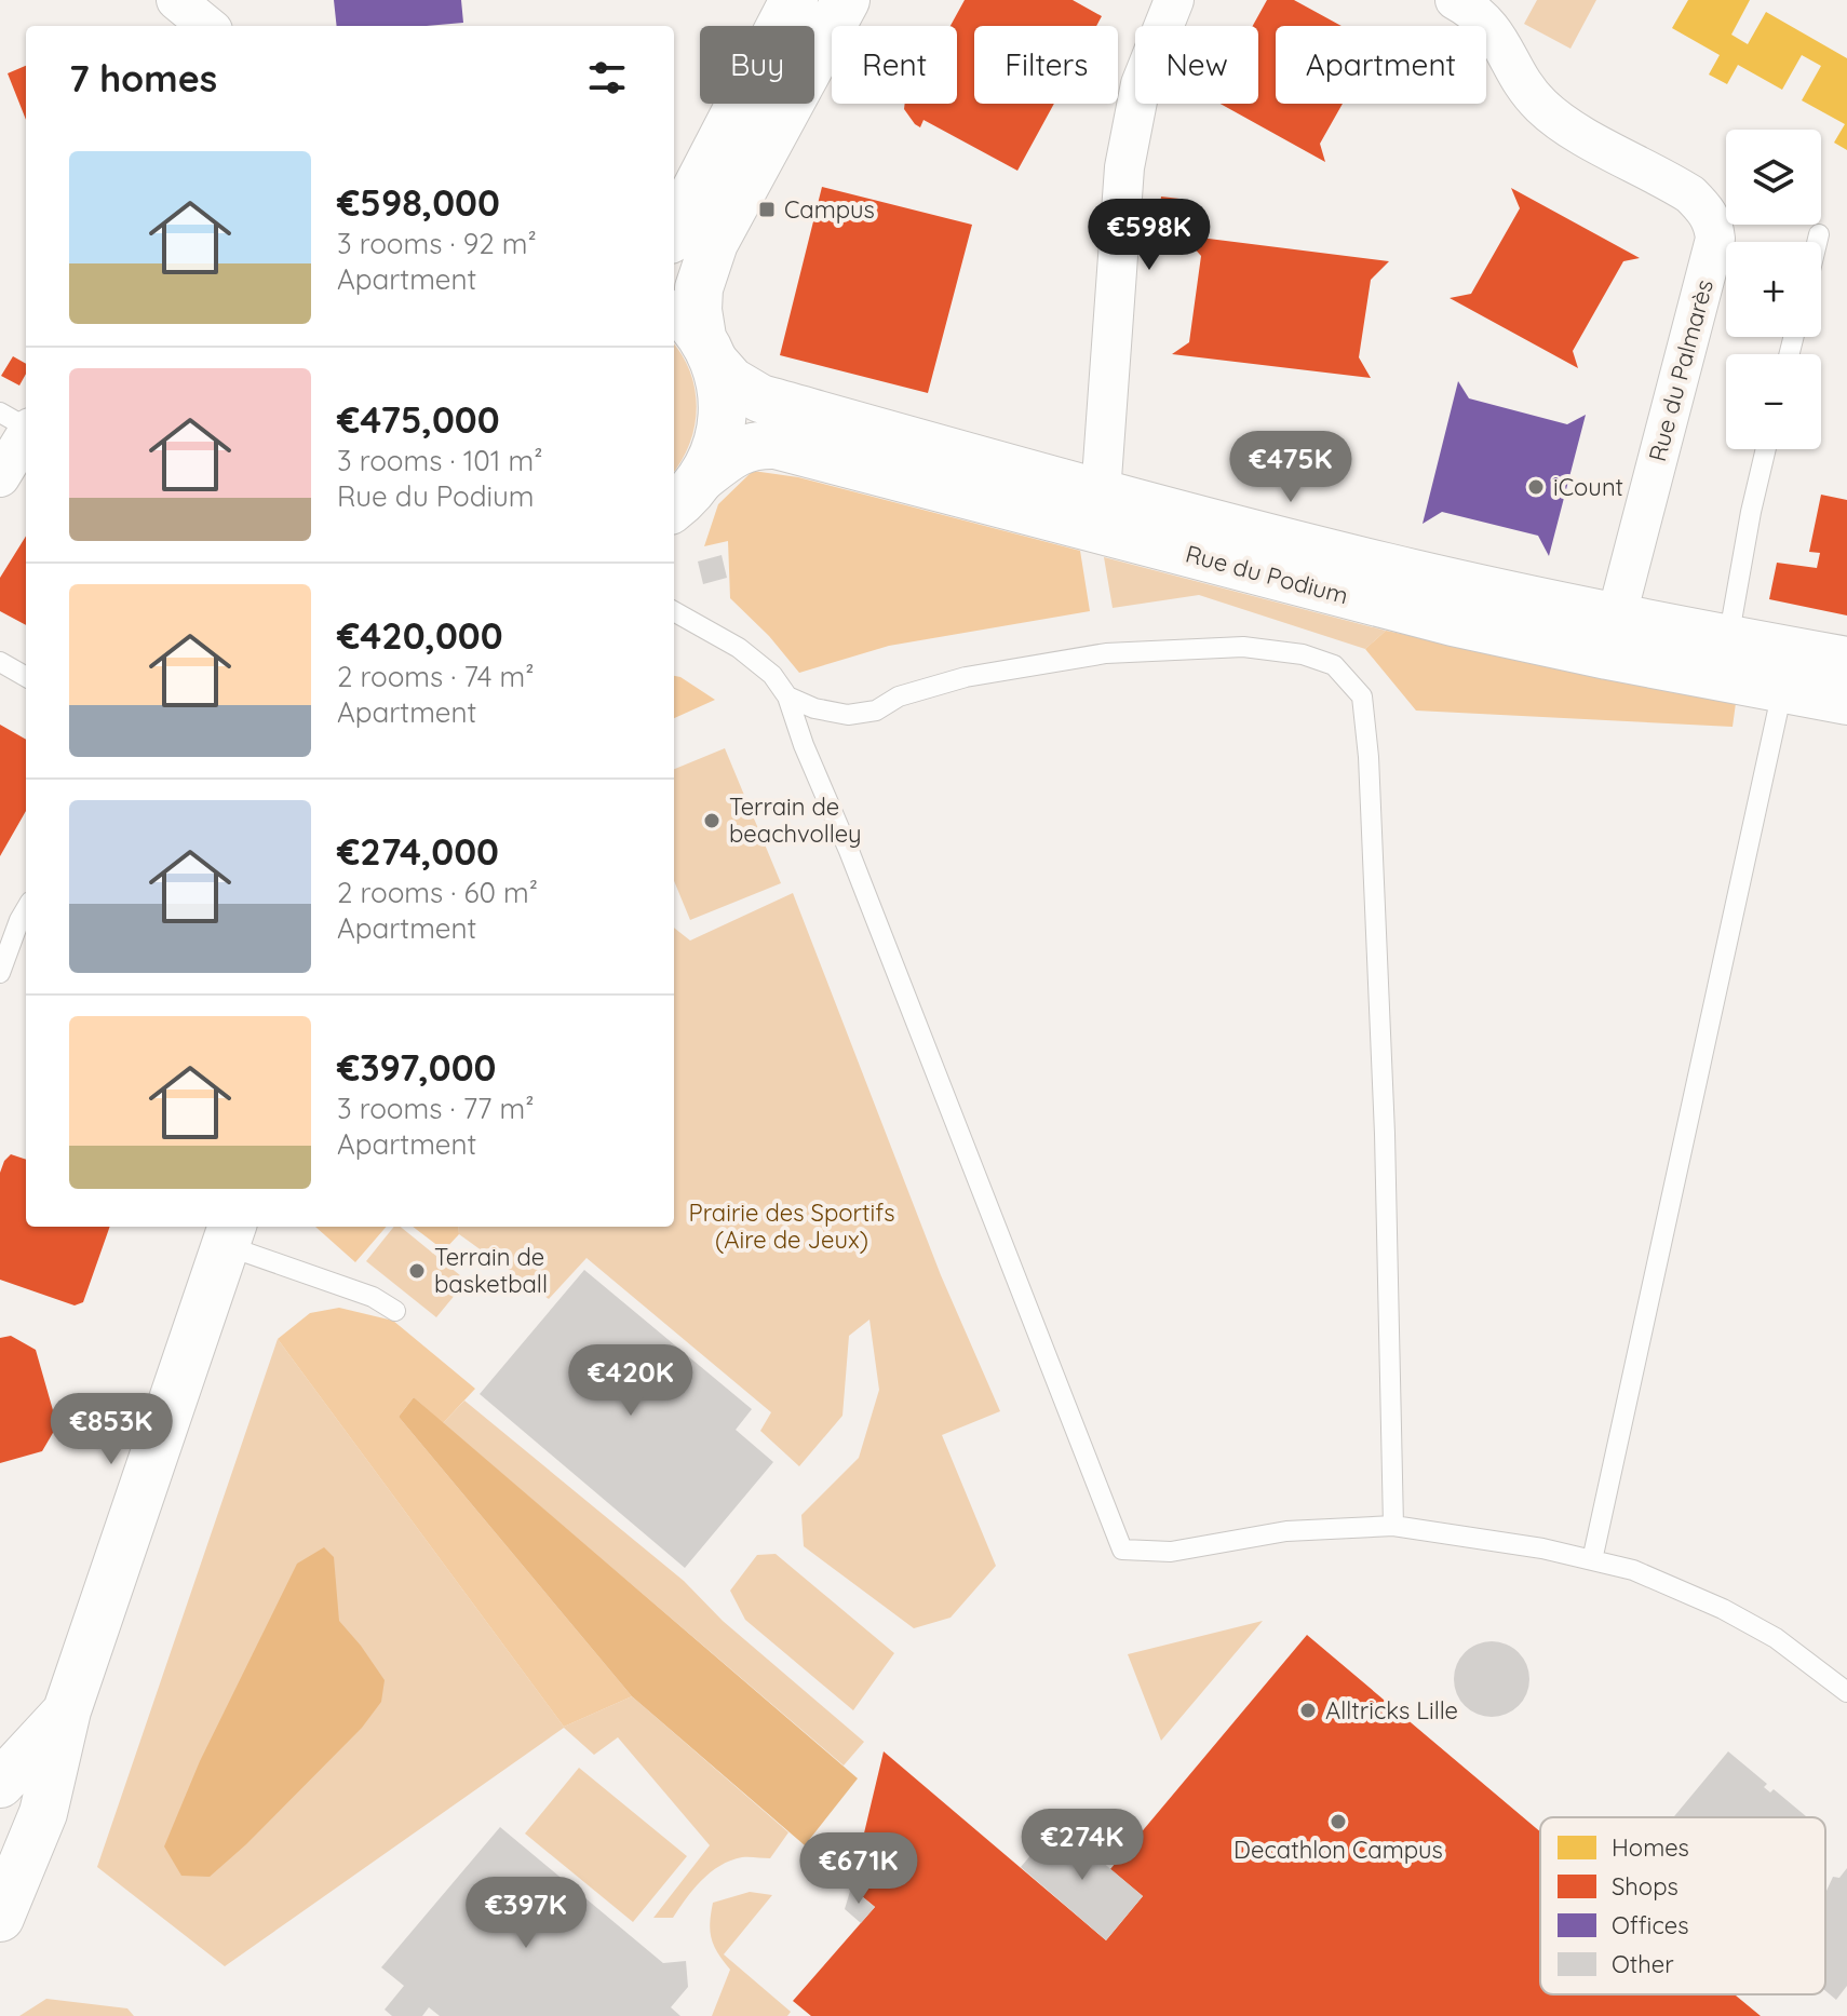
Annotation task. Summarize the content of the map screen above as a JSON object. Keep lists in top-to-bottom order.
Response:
{
  "streets": {
    "street": ["Rue du Palmarès", "Rue du Podium"]
  },
  "crossings": [
    ["Rue du Palmarès", "Rue du Podium"]
  ],
  "parks": ["Prairie des Sportifs (Aire de Jeux)"],
  "places": {
    "transit": ["Campus"],
    "other": [
      "iCount",
      "Terrain de beachvolley",
      "Terrain de basketball",
      "Alltricks Lille",
      "Decathlon Campus"
    ]
  },
  "legend": [
    "Homes",
    "Shops",
    "Offices",
    "Other"
  ],
  "page": {
    "chip": [
      "Buy",
      "Rent",
      "Filters",
      "New",
      "Apartment"
    ],
    "heading": "7 homes",
    "map_buttons": ["+", "−"],
    "list": [
      {
        "name": "€598,000",
        "note": "3 rooms · 92 m² · Apartment"
      },
      {
        "name": "€475,000",
        "note": "3 rooms · 101 m² · Rue du Podium"
      },
      {
        "name": "€420,000",
        "note": "2 rooms · 74 m² · Apartment"
      },
      {
        "name": "€274,000",
        "note": "2 rooms · 60 m² · Apartment"
      },
      {
        "name": "€397,000",
        "note": "3 rooms · 77 m² · Apartment"
      }
    ],
    "price": [
      "€598K",
      "€475K",
      "€420K",
      "€853K",
      "€274K",
      "€671K",
      "€397K"
    ]
  }
}
